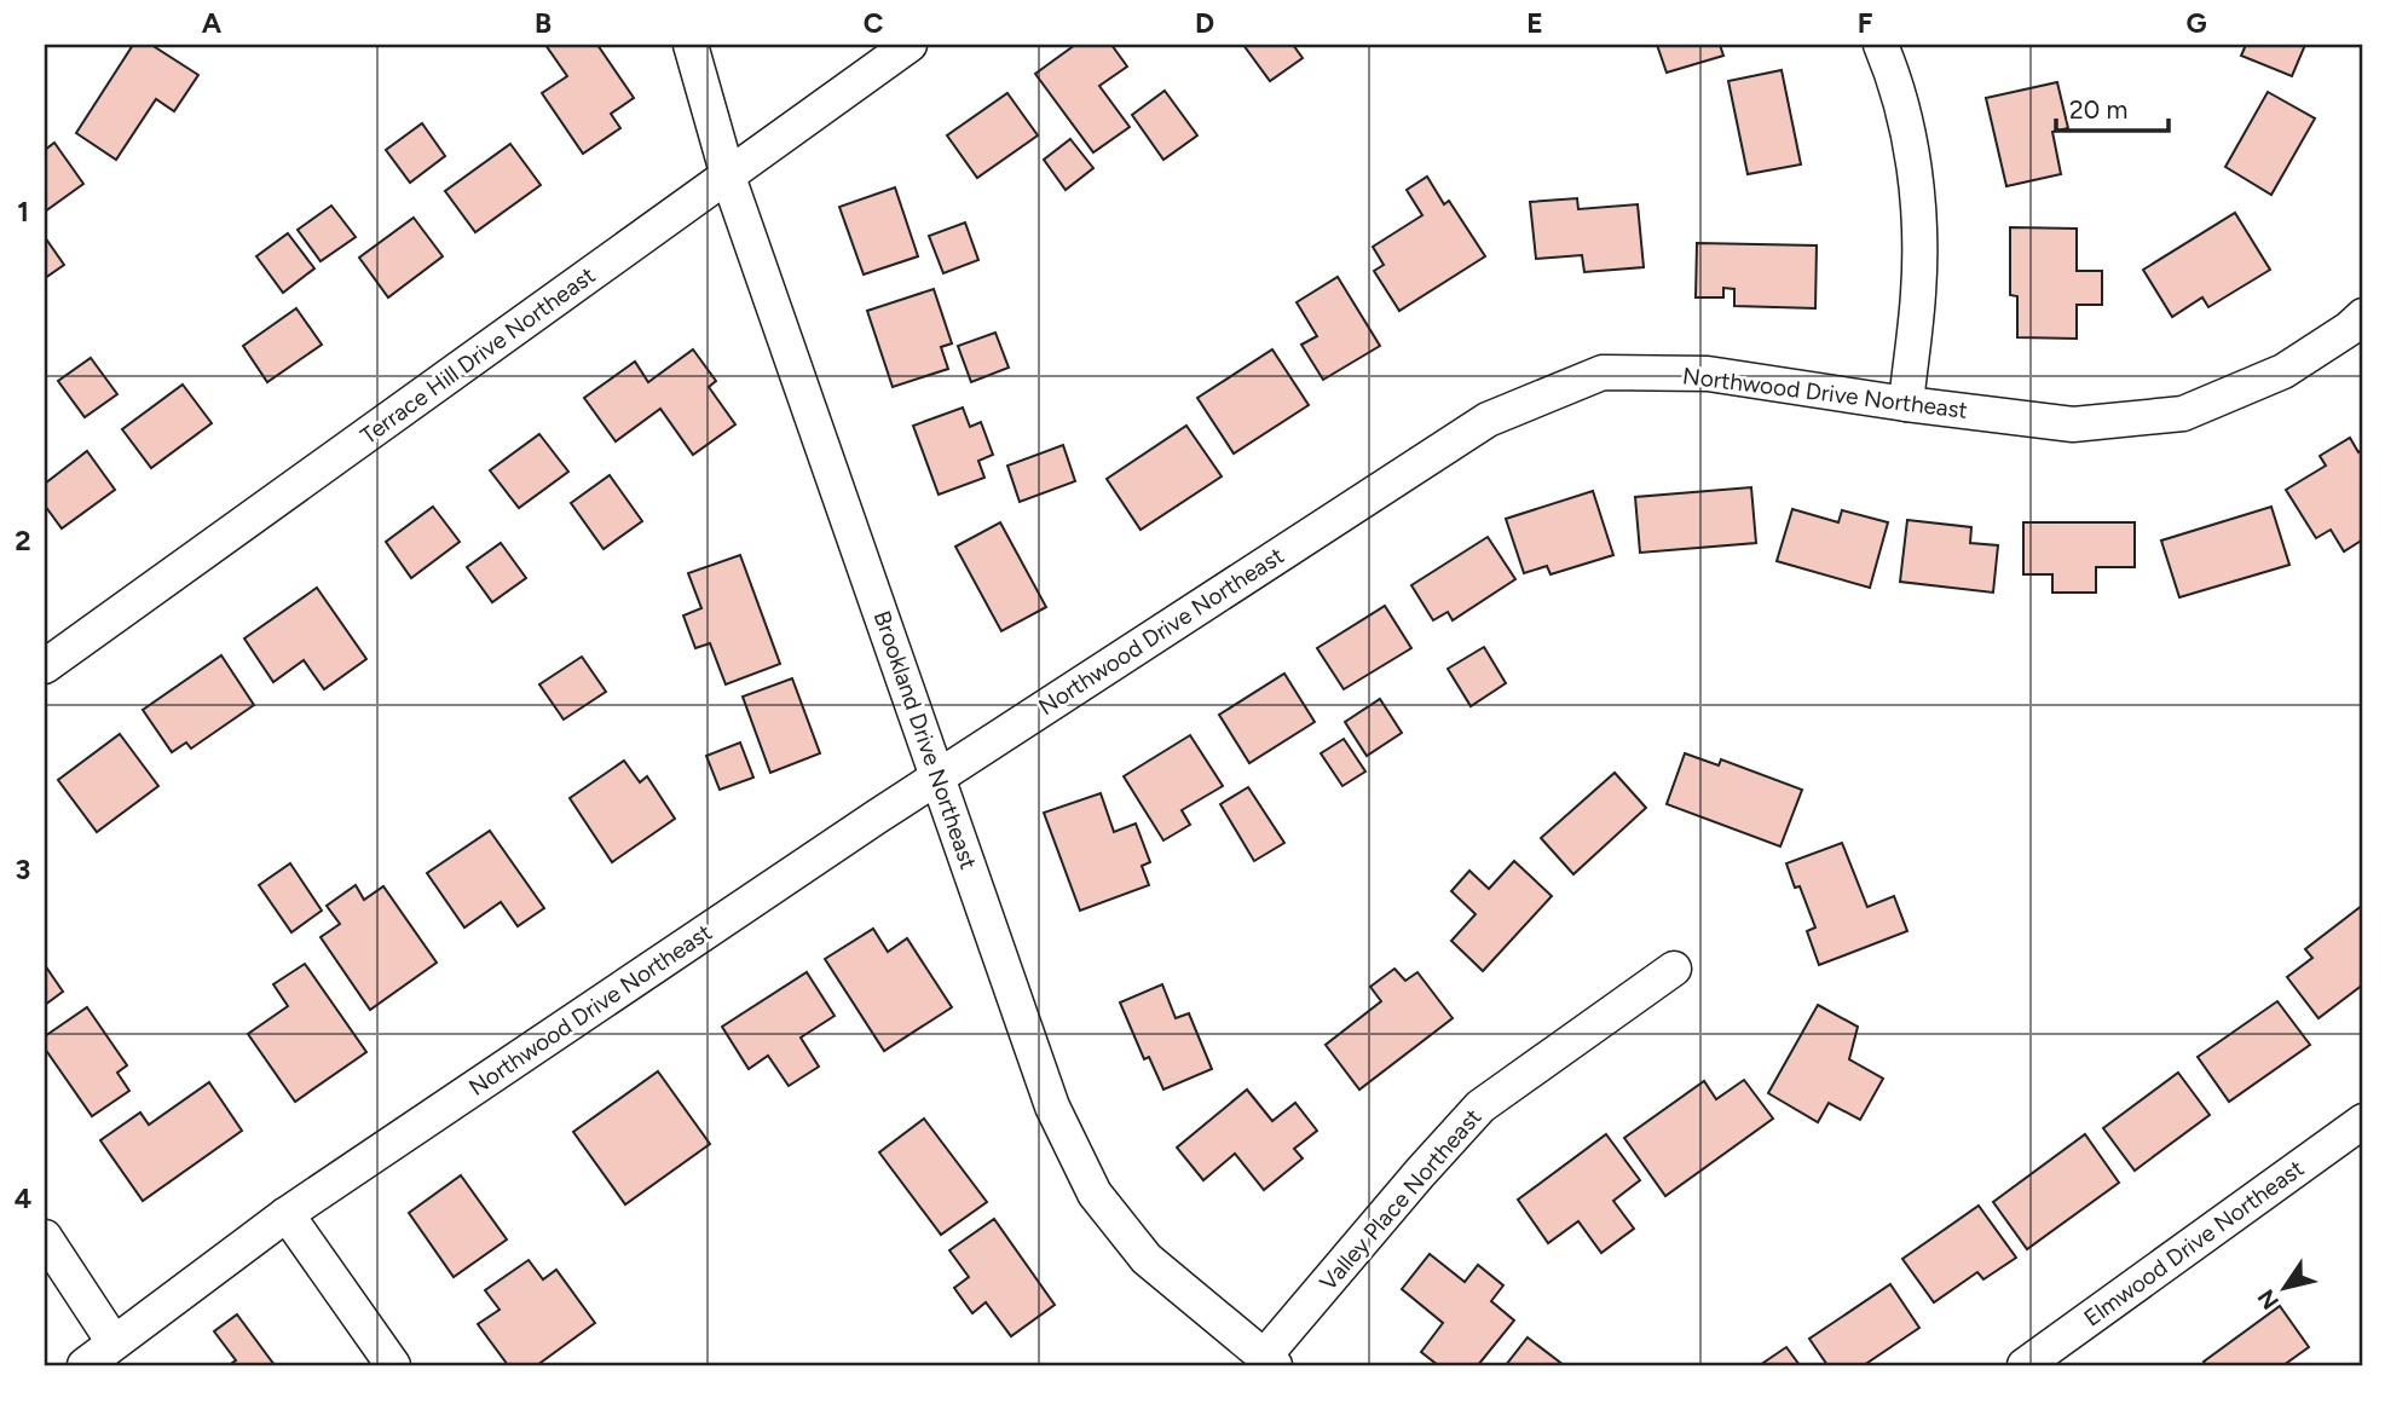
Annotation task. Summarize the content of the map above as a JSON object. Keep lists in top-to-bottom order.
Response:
{
  "streets": {
    "street": [
      "Terrace Hill Drive Northeast",
      "Northwood Drive Northeast",
      "Brookland Drive Northeast",
      "Valley Place Northeast",
      "Elmwood Drive Northeast"
    ]
  },
  "crossings": [
    ["Terrace Hill Drive Northeast", "Brookland Drive Northeast"],
    ["Northwood Drive Northeast", "Brookland Drive Northeast"],
    ["Brookland Drive Northeast", "Valley Place Northeast"]
  ],
  "scale_bar": "20 m",
  "north": "bottom left",
  "grid": {
    "columns": [
      "A",
      "B",
      "C",
      "D",
      "E",
      "F",
      "G"
    ],
    "rows": [
      "1",
      "2",
      "3",
      "4"
    ]
  }
}
